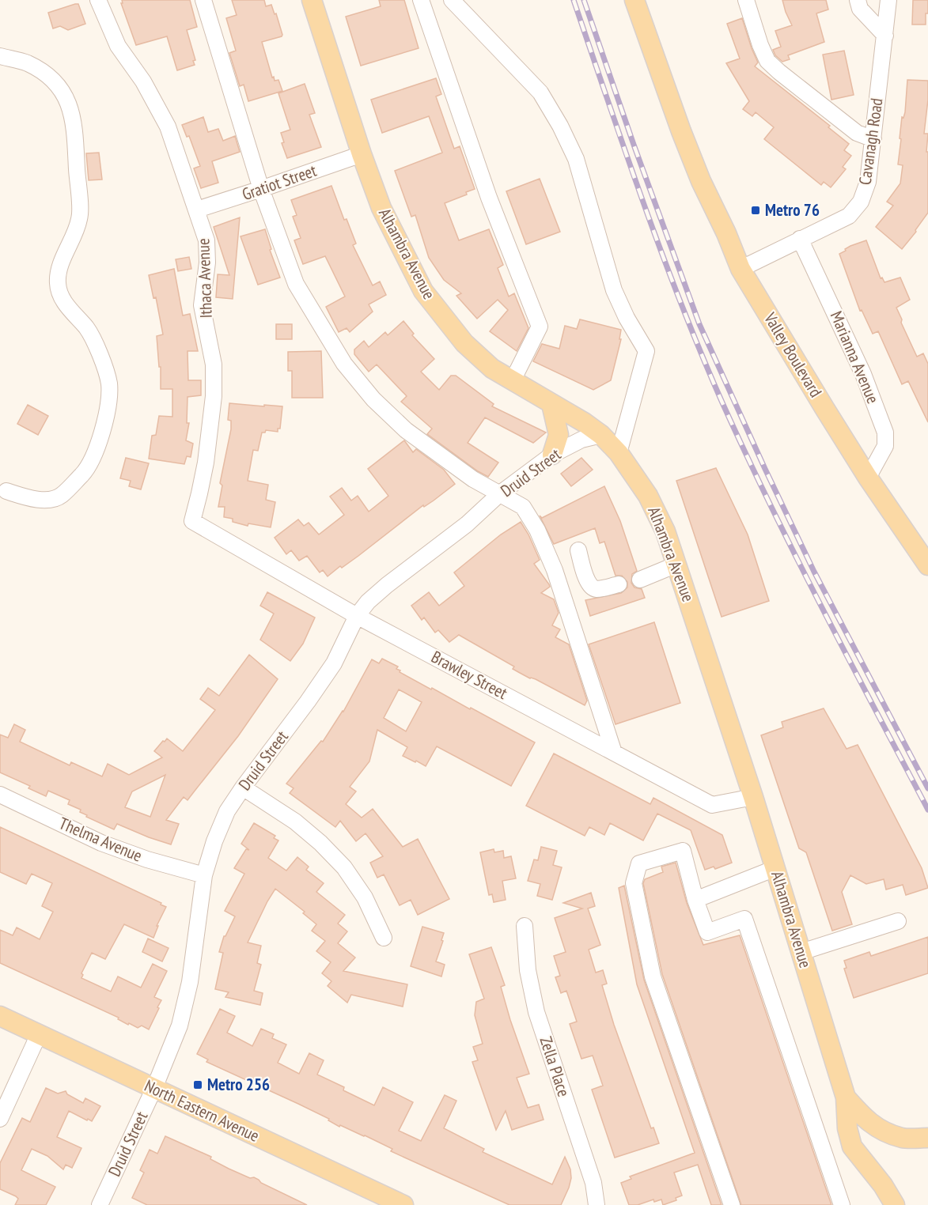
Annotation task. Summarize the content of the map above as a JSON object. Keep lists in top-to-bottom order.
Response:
{
  "streets": {
    "main road": ["Alhambra Avenue", "Valley Boulevard", "North Eastern Avenue"],
    "street": [
      "Cavanagh Road",
      "Gratiot Street",
      "Ithaca Avenue",
      "Marianna Avenue",
      "Druid Street",
      "Brawley Street",
      "Thelma Avenue",
      "Zella Place"
    ]
  },
  "crossings": [
    ["Cavanagh Road", "Valley Boulevard"],
    ["Cavanagh Road", "Marianna Avenue"],
    ["Gratiot Street", "Alhambra Avenue"],
    ["Gratiot Street", "Ithaca Avenue"],
    ["Alhambra Avenue", "Druid Street"],
    ["Alhambra Avenue", "Brawley Street"],
    ["Ithaca Avenue", "Brawley Street"],
    ["Valley Boulevard", "Marianna Avenue"],
    ["Druid Street", "Brawley Street"],
    ["Druid Street", "Thelma Avenue"],
    ["Druid Street", "North Eastern Avenue"]
  ],
  "places": {
    "transit": ["Metro 76", "Metro 256"]
  }
}
